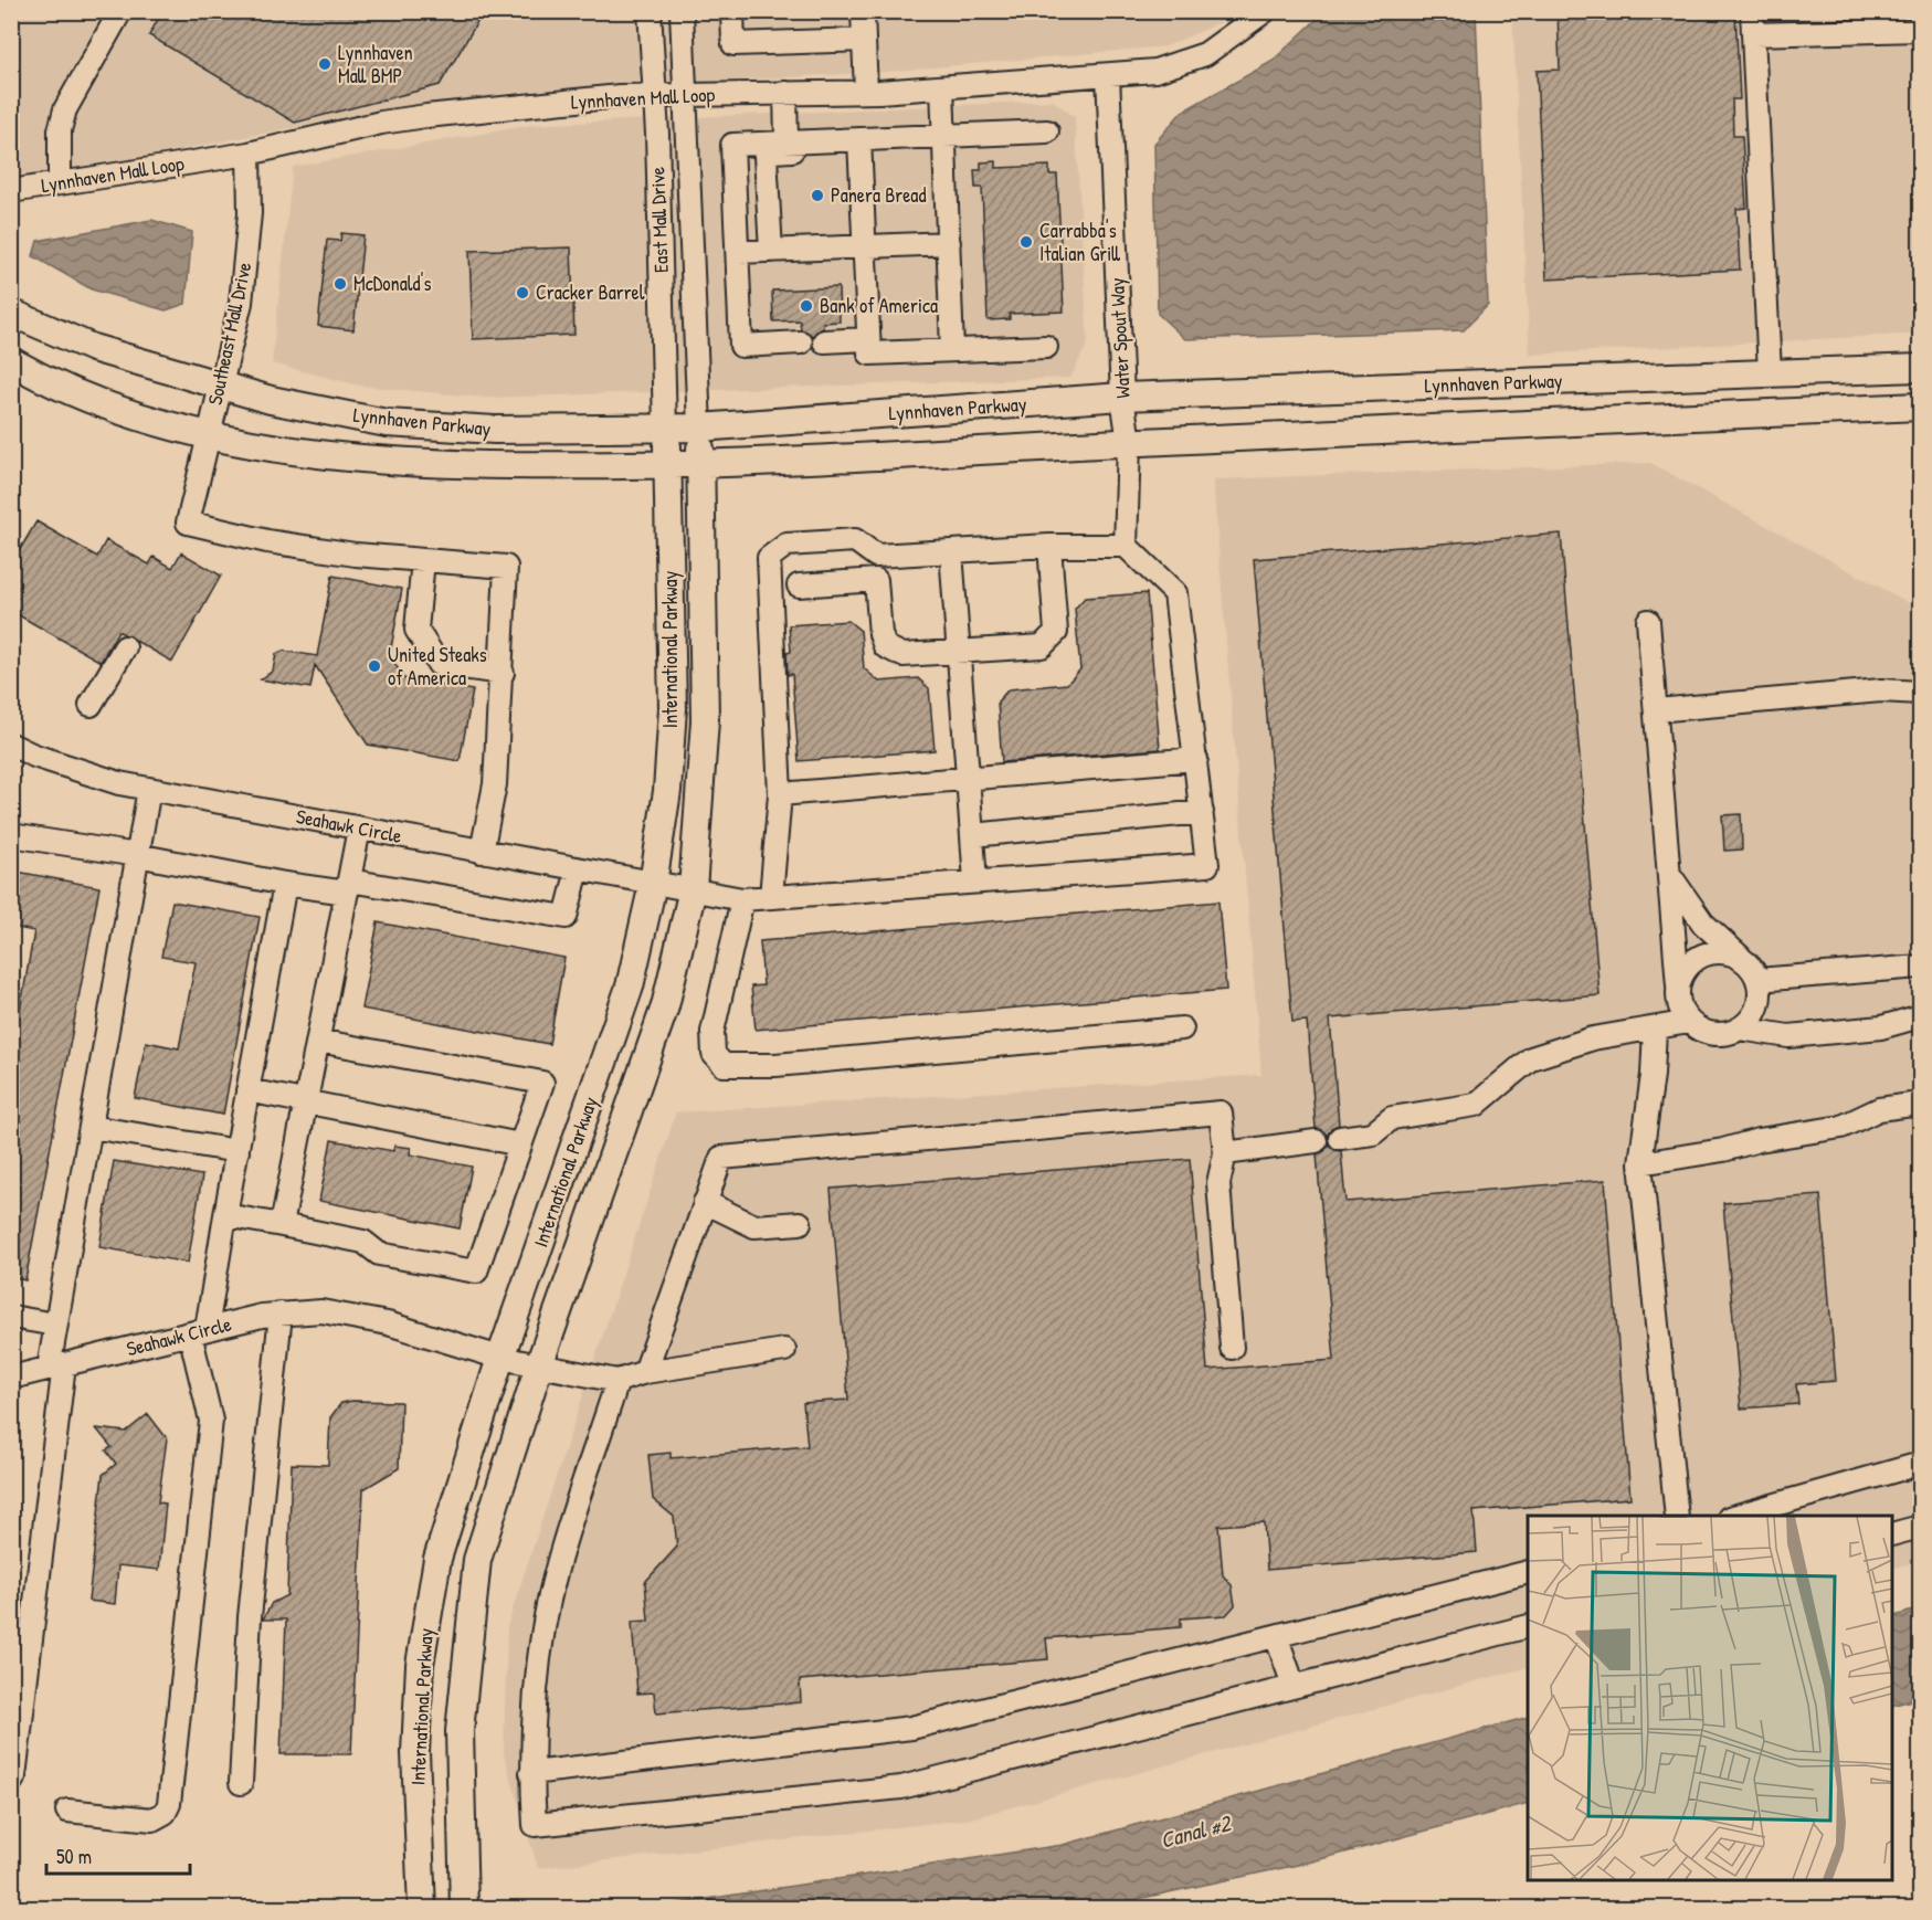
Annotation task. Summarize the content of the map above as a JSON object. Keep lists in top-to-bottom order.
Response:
{
  "streets": {
    "main road": ["Lynnhaven Parkway", "International Parkway"],
    "street": [
      "Lynnhaven Mall Loop",
      "East Mall Drive",
      "Southeast Mall Drive",
      "Water Spout Way",
      "Seahawk Circle"
    ]
  },
  "crossings": [
    ["Lynnhaven Mall Loop", "East Mall Drive"],
    ["Lynnhaven Mall Loop", "Southeast Mall Drive"],
    ["Lynnhaven Mall Loop", "Water Spout Way"],
    ["East Mall Drive", "Lynnhaven Parkway"],
    ["East Mall Drive", "International Parkway"],
    ["Southeast Mall Drive", "Lynnhaven Parkway"],
    ["Water Spout Way", "Lynnhaven Parkway"],
    ["Lynnhaven Parkway", "International Parkway"],
    ["International Parkway", "Seahawk Circle"]
  ],
  "water": ["Canal #2"],
  "places": [
    "Lynnhaven Mall BMP",
    "Panera Bread",
    "Carrabba's Italian Grill",
    "McDonald's",
    "Cracker Barrel",
    "Bank of America",
    "United Steaks of America"
  ],
  "scale_bar": "50 m"
}
